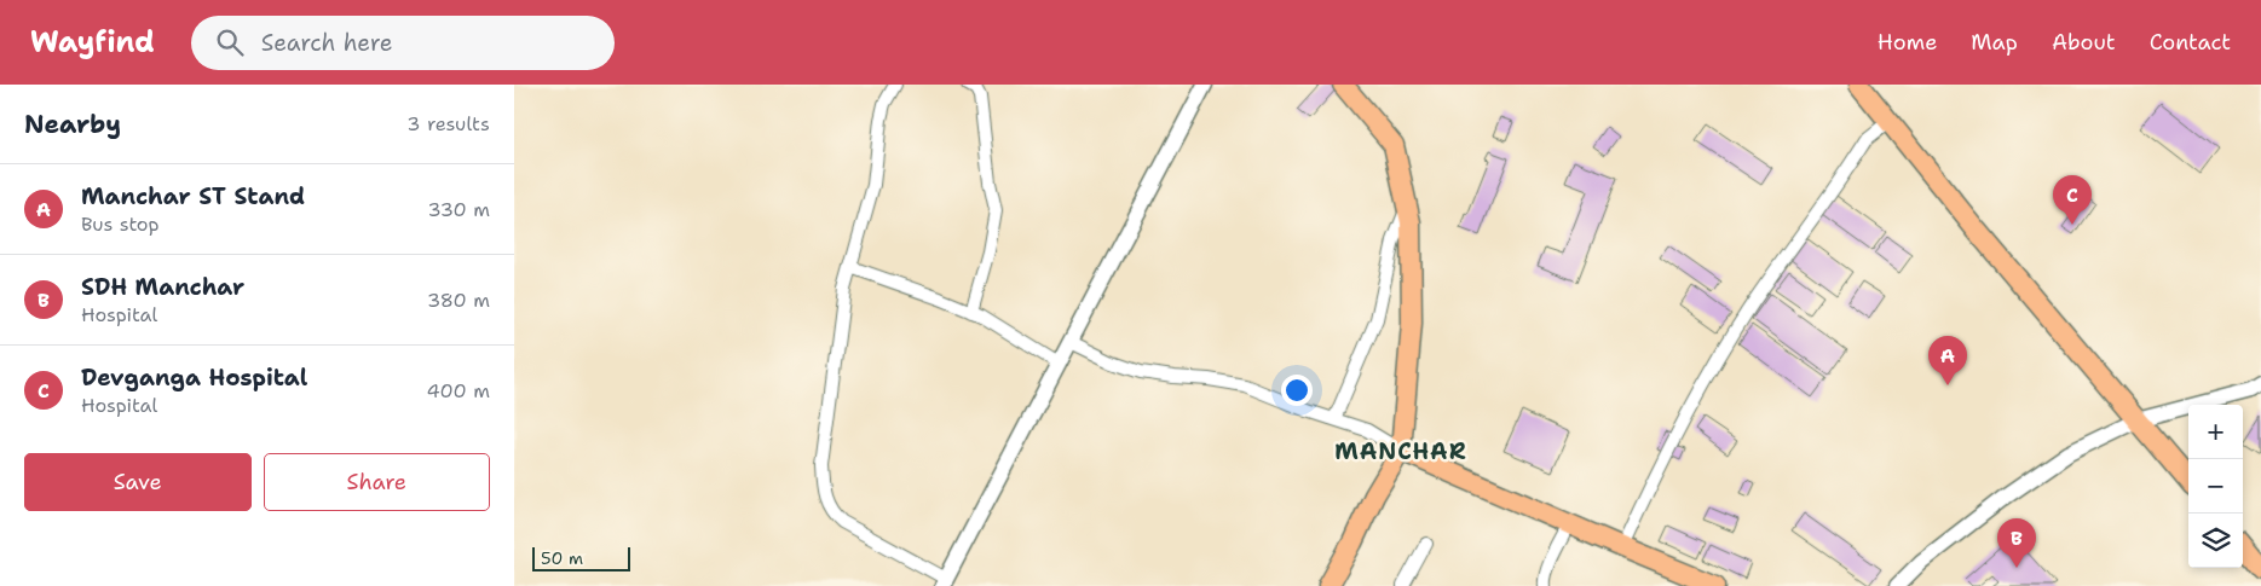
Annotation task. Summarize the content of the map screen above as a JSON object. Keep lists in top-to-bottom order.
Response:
{
  "districts": ["MANCHAR"],
  "scale_bar": "50 m",
  "page": {
    "header": "Wayfind",
    "search": "Search here",
    "nav": [
      "Home",
      "Map",
      "About",
      "Contact"
    ],
    "heading": ["Nearby", "3 results"],
    "list": [
      {
        "mark": "A",
        "name": "Manchar ST Stand",
        "note": "Bus stop",
        "value": "330 m"
      },
      {
        "mark": "B",
        "name": "SDH Manchar",
        "note": "Hospital",
        "value": "380 m"
      },
      {
        "mark": "C",
        "name": "Devganga Hospital",
        "note": "Hospital",
        "value": "400 m"
      }
    ],
    "pins": ["C", "A", "B"],
    "map_buttons": ["+", "−"],
    "buttons": ["Save", "Share"],
    "scale": "50 m"
  }
}
